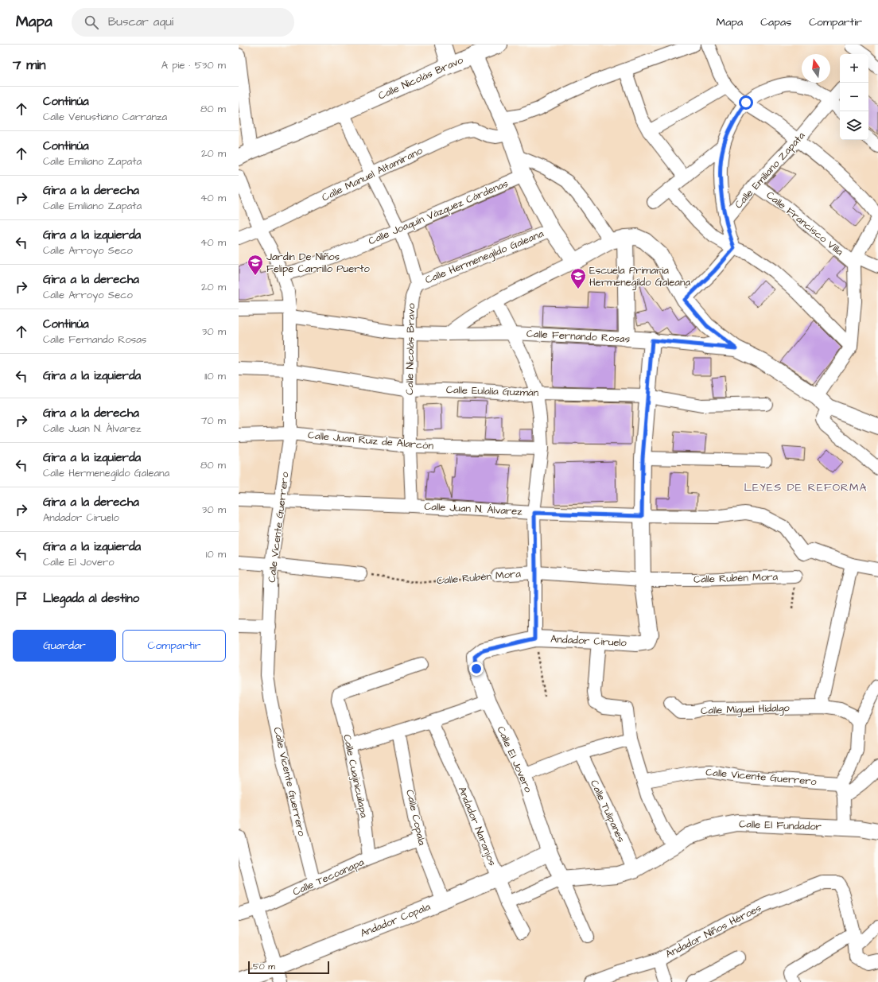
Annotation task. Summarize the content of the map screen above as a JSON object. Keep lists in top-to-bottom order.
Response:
{
  "streets": {
    "street": [
      "Calle Nicolás Bravo",
      "Calle Emiliano Zapata",
      "Calle Manuel Altamirano",
      "Calle Joaquín Vázquez Cárdenas",
      "Calle Francisco Villa",
      "Calle Hermenegildo Galeana",
      "Calle Fernando Rosas",
      "Calle Eulalia Guzmán",
      "Calle Juan Ruiz de Alarcón",
      "Calle Juan N. Álvarez",
      "Calle Vicente Guerrero",
      "Calle Rubén Mora",
      "Andador Ciruelo",
      "Calle Miguel Hidalgo",
      "Calle El Jovero",
      "Calle Cuajinicuilapa",
      "Calle Tulipanes",
      "Calle Copala",
      "Calle El Fundador",
      "Andador Naranjos",
      "Calle Tecoanapa",
      "Andador Copala",
      "Andador Niños Héroes"
    ]
  },
  "crossings": [
    ["Calle Nicolás Bravo", "Calle Hermenegildo Galeana"],
    ["Calle Nicolás Bravo", "Calle Fernando Rosas"],
    ["Calle Nicolás Bravo", "Calle Eulalia Guzmán"],
    ["Calle Nicolás Bravo", "Calle Juan Ruiz de Alarcón"],
    ["Calle Nicolás Bravo", "Calle Juan N. Álvarez"],
    ["Calle Emiliano Zapata", "Calle Francisco Villa"],
    ["Calle Manuel Altamirano", "Calle Hermenegildo Galeana"],
    ["Calle Manuel Altamirano", "Calle Vicente Guerrero"],
    ["Calle Joaquín Vázquez Cárdenas", "Calle Hermenegildo Galeana"],
    ["Calle Joaquín Vázquez Cárdenas", "Calle Vicente Guerrero"],
    ["Calle Fernando Rosas", "Calle Vicente Guerrero"],
    ["Calle Eulalia Guzmán", "Calle Vicente Guerrero"],
    ["Calle Juan Ruiz de Alarcón", "Calle Vicente Guerrero"],
    ["Calle Juan N. Álvarez", "Calle Vicente Guerrero"],
    ["Calle Vicente Guerrero", "Calle Tecoanapa"],
    ["Calle Rubén Mora", "Andador Ciruelo"],
    ["Andador Ciruelo", "Calle El Jovero"],
    ["Calle El Jovero", "Calle El Fundador"],
    ["Calle El Jovero", "Andador Copala"],
    ["Calle Cuajinicuilapa", "Calle Tecoanapa"],
    ["Calle Tulipanes", "Calle El Fundador"],
    ["Calle Copala", "Calle Tecoanapa"],
    ["Calle Copala", "Andador Copala"],
    ["Andador Naranjos", "Andador Copala"]
  ],
  "districts": ["LEYES DE REFORMA"],
  "places": {
    "school or university": ["Jardin De Niños Felipe Carrillo Puerto", "Escuela Primaria Hermenegildo Galeana"]
  },
  "scale_bar": "50 m",
  "north": "top",
  "page": {
    "header": "Mapa",
    "search": "Buscar aquí",
    "nav": ["Mapa", "Capas", "Compartir"],
    "heading": ["7 min", "A pie · 530 m"],
    "map_buttons": ["+", "−"],
    "list": [
      ["Continúa", "Calle Venustiano Carranza", "80 m"],
      ["Continúa", "Calle Emiliano Zapata", "20 m"],
      ["Gira a la derecha", "Calle Emiliano Zapata", "40 m"],
      ["Gira a la izquierda", "Calle Arroyo Seco", "40 m"],
      ["Gira a la derecha", "Calle Arroyo Seco", "20 m"],
      ["Continúa", "Calle Fernando Rosas", "30 m"],
      ["Gira a la izquierda", "110 m"],
      ["Gira a la derecha", "Calle Juan N. Álvarez", "70 m"],
      ["Gira a la izquierda", "Calle Hermenegildo Galeana", "80 m"],
      ["Gira a la derecha", "Andador Ciruelo", "30 m"],
      ["Gira a la izquierda", "Calle El Jovero", "10 m"],
      "Llegada al destino"
    ],
    "buttons": ["Guardar", "Compartir"],
    "scale": "50 m"
  }
}
